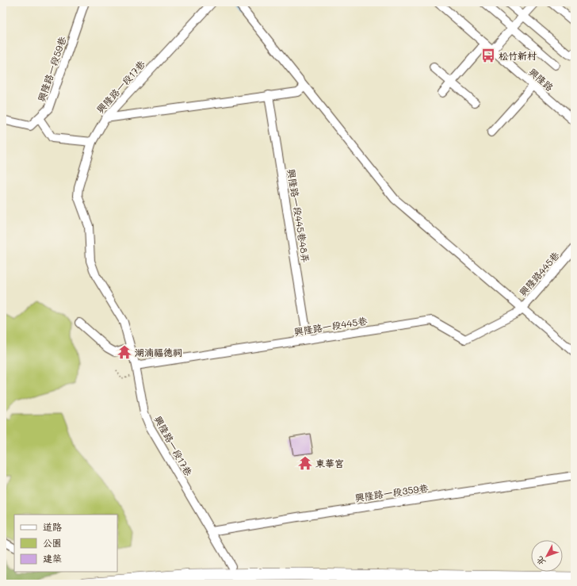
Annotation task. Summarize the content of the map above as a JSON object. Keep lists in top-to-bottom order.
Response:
{
  "streets": {
    "street": [
      "興隆路一段59巷",
      "興隆路",
      "興隆路一段17巷",
      "興隆路一段445巷48弄",
      "興隆路445巷",
      "興隆路一段445巷",
      "興隆路一段359巷"
    ]
  },
  "crossings": [
    ["興隆路一段17巷", "興隆路一段445巷"],
    ["興隆路一段17巷", "興隆路一段359巷"],
    ["興隆路一段445巷48弄", "興隆路一段445巷"],
    ["興隆路445巷", "興隆路一段445巷"]
  ],
  "places": {
    "bus stop": ["松竹新村"],
    "temple": ["湖湳福德祠", "東華宮"]
  },
  "legend": ["道路", "公園", "建築"],
  "north": "bottom left"
}
